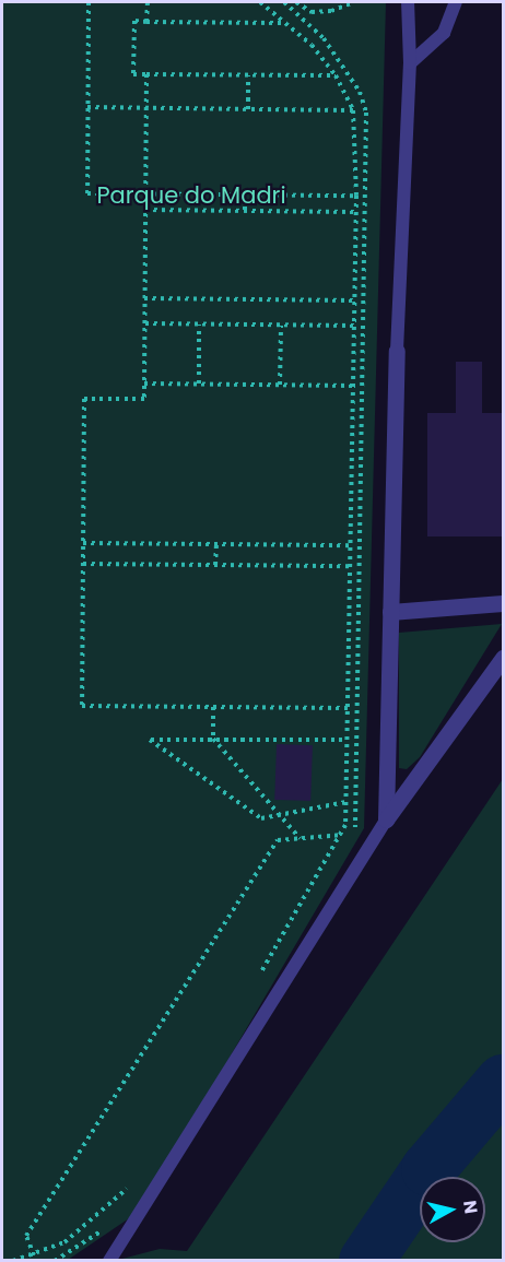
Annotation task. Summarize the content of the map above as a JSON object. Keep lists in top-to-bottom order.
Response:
{
  "parks": ["Parque do Madri"],
  "north": "right"
}
